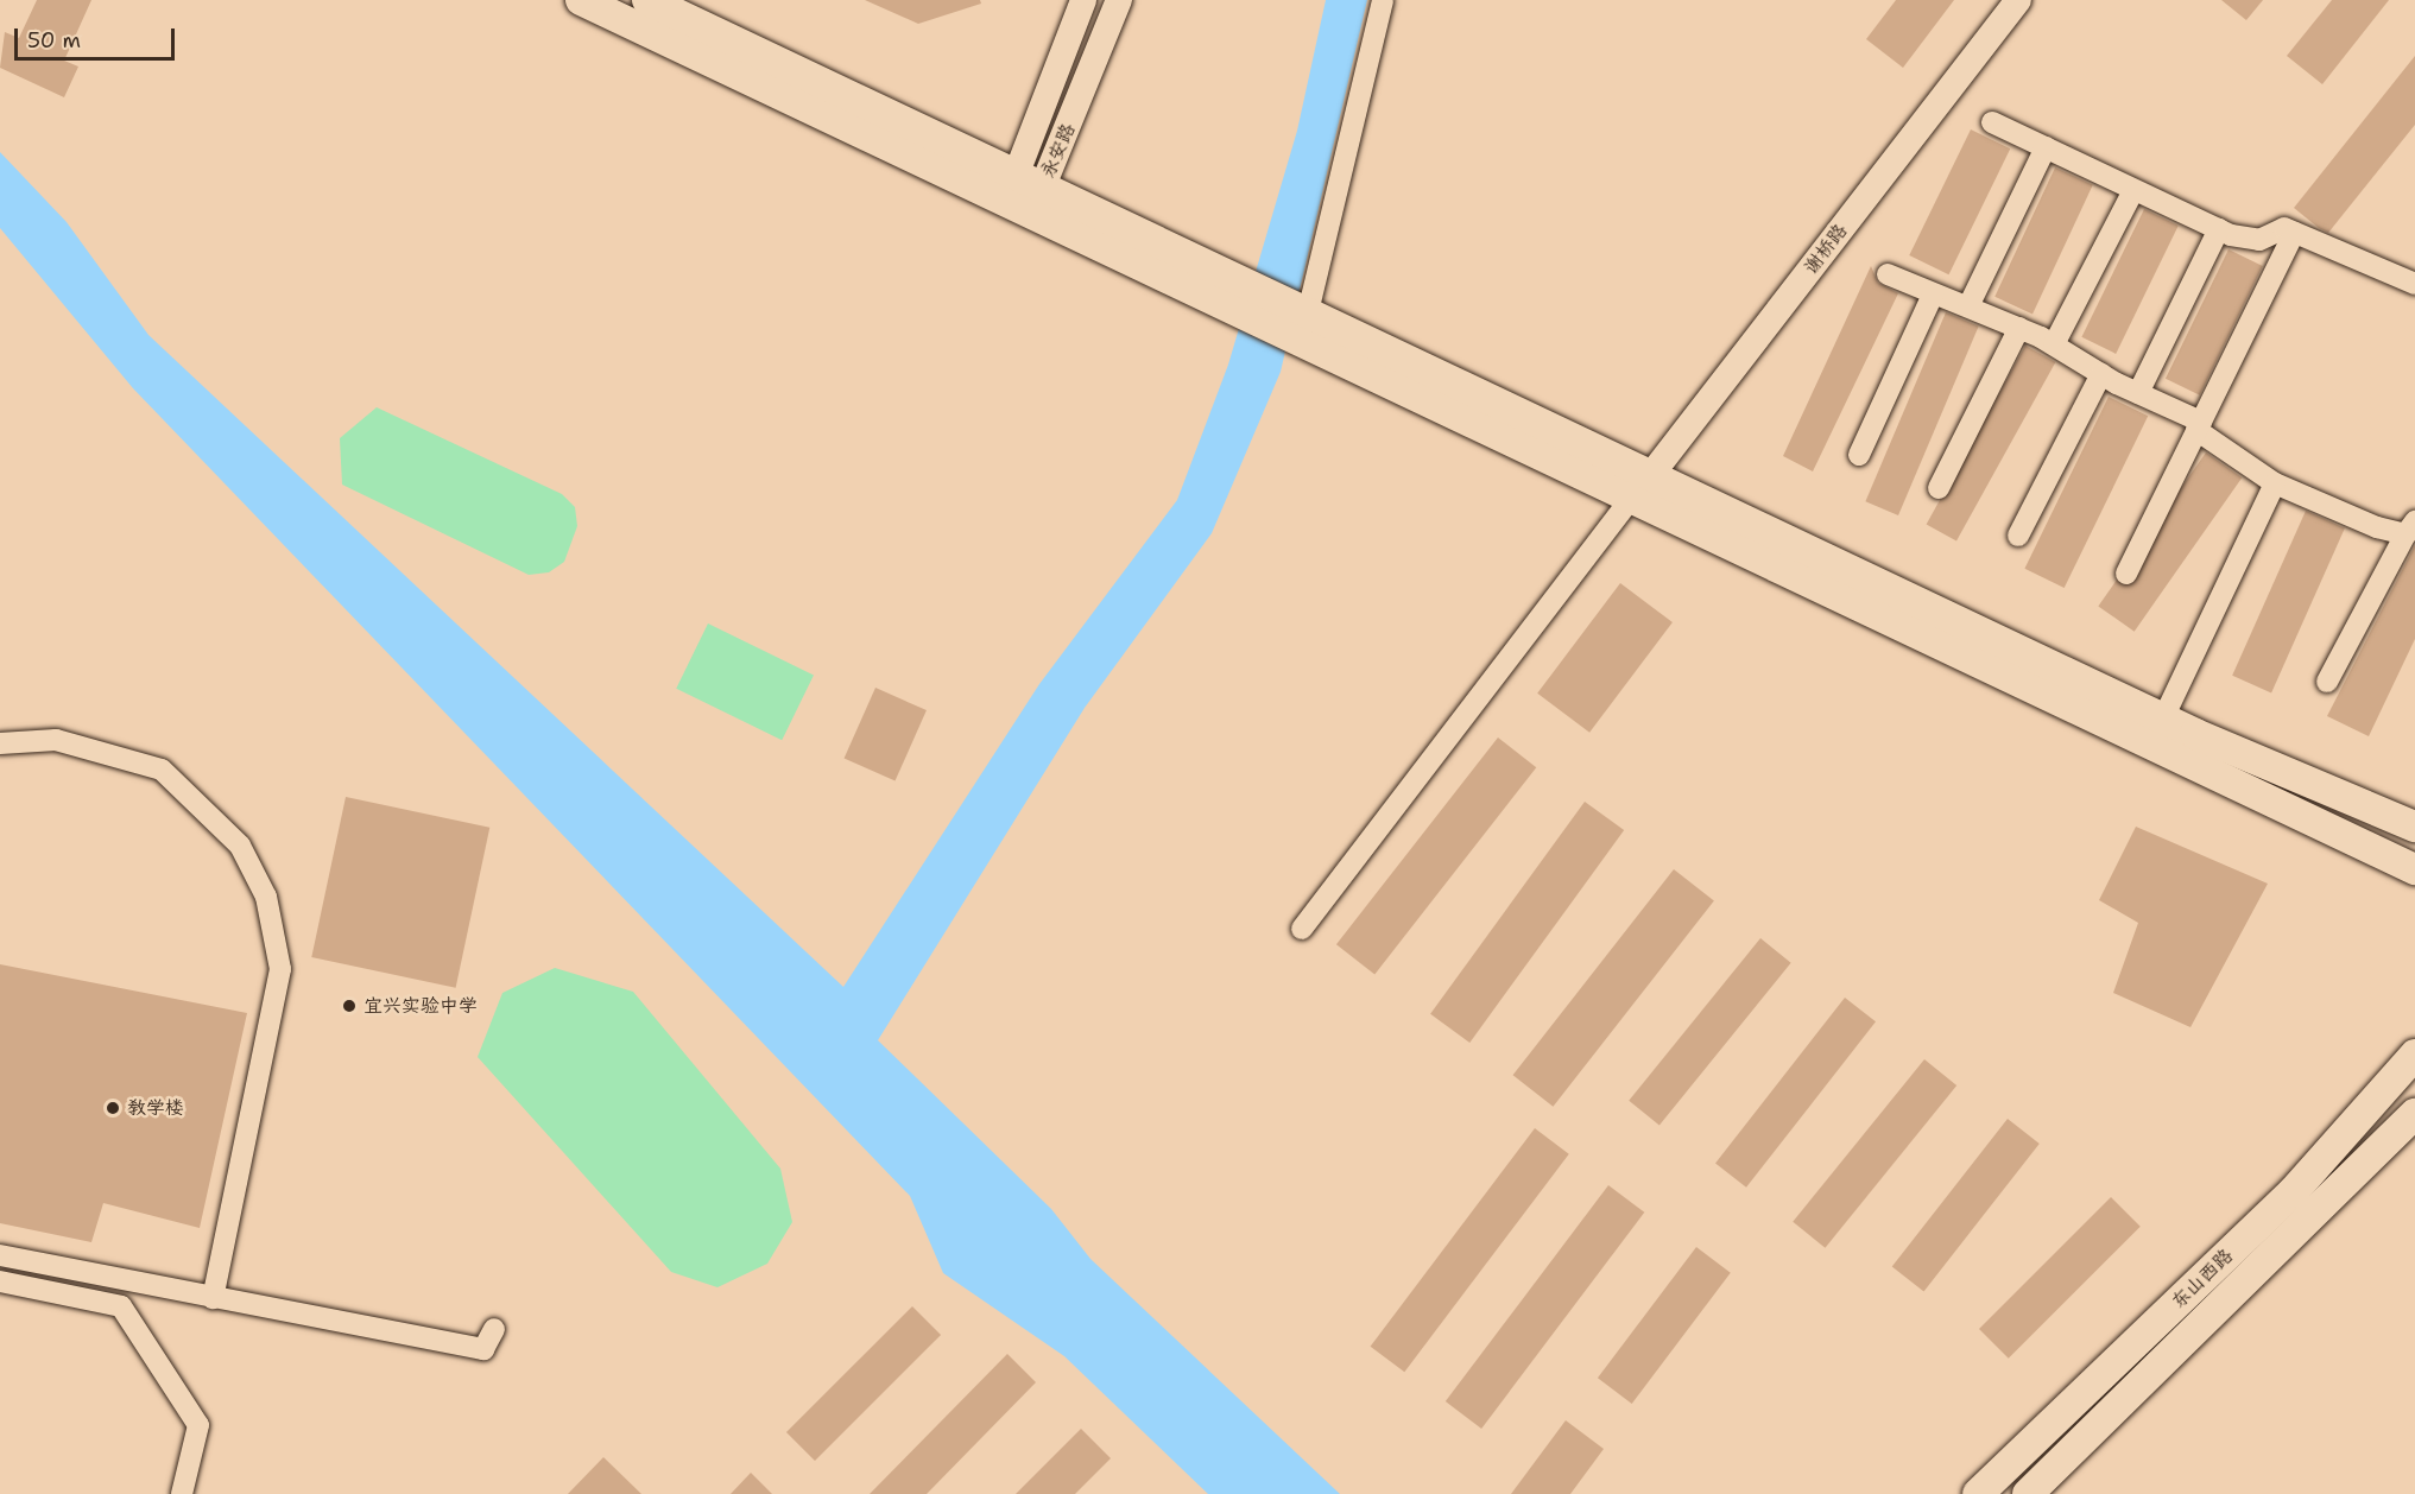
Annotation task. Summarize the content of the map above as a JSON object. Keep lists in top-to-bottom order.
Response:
{
  "streets": {
    "main road": ["东山西路"],
    "street": ["永安路", "谢桥路"]
  },
  "places": ["宜兴实验中学", "教学楼"],
  "scale_bar": "50 m"
}
